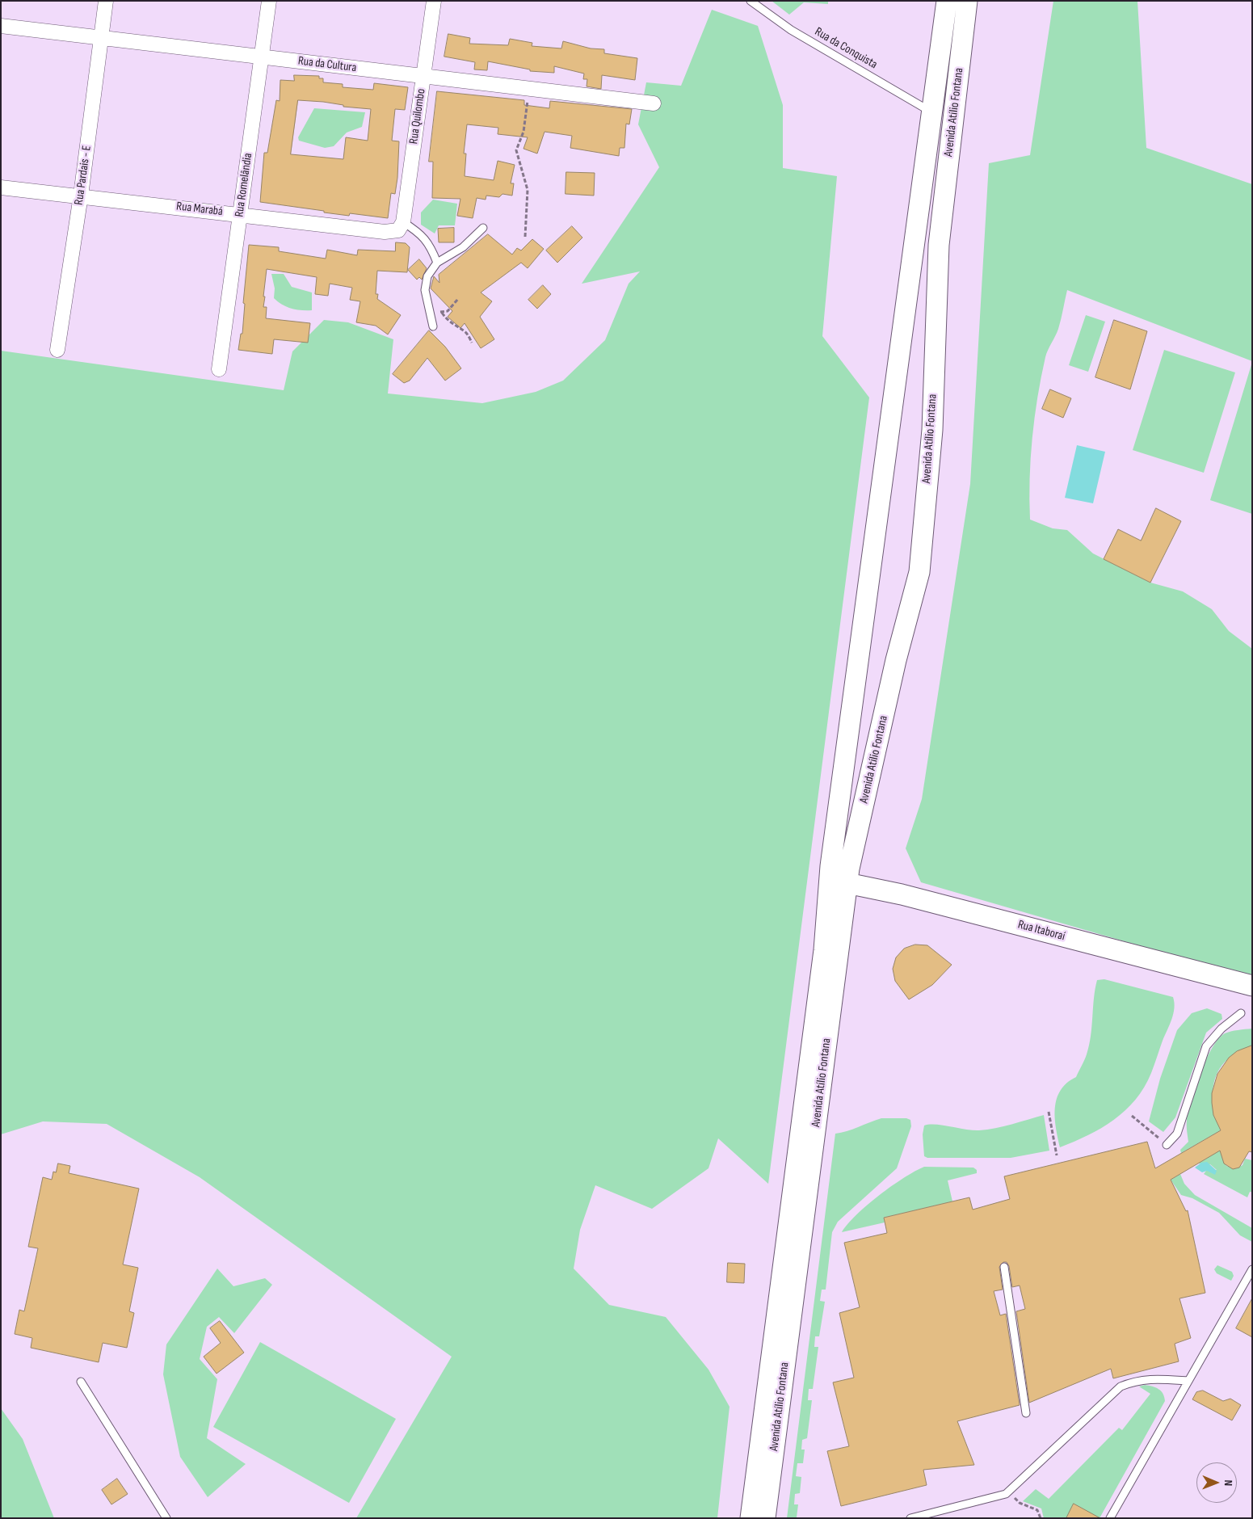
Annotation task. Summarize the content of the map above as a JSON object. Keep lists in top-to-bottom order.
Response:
{
  "streets": {
    "main road": ["Avenida Atílio Fontana", "Rua Itaboraí"],
    "street": [
      "Rua da Cultura",
      "Rua Quilombo",
      "Rua Pardais - E",
      "Rua Romelândia",
      "Rua Marabá"
    ],
    "lane": ["Rua da Conquista"]
  },
  "crossings": [
    ["Rua da Conquista", "Avenida Atílio Fontana"],
    ["Rua da Cultura", "Rua Quilombo"],
    ["Rua da Cultura", "Rua Pardais - E"],
    ["Rua da Cultura", "Rua Romelândia"],
    ["Avenida Atílio Fontana", "Rua Itaboraí"],
    ["Rua Quilombo", "Rua Marabá"],
    ["Rua Pardais - E", "Rua Marabá"],
    ["Rua Romelândia", "Rua Marabá"]
  ],
  "north": "right"
}
